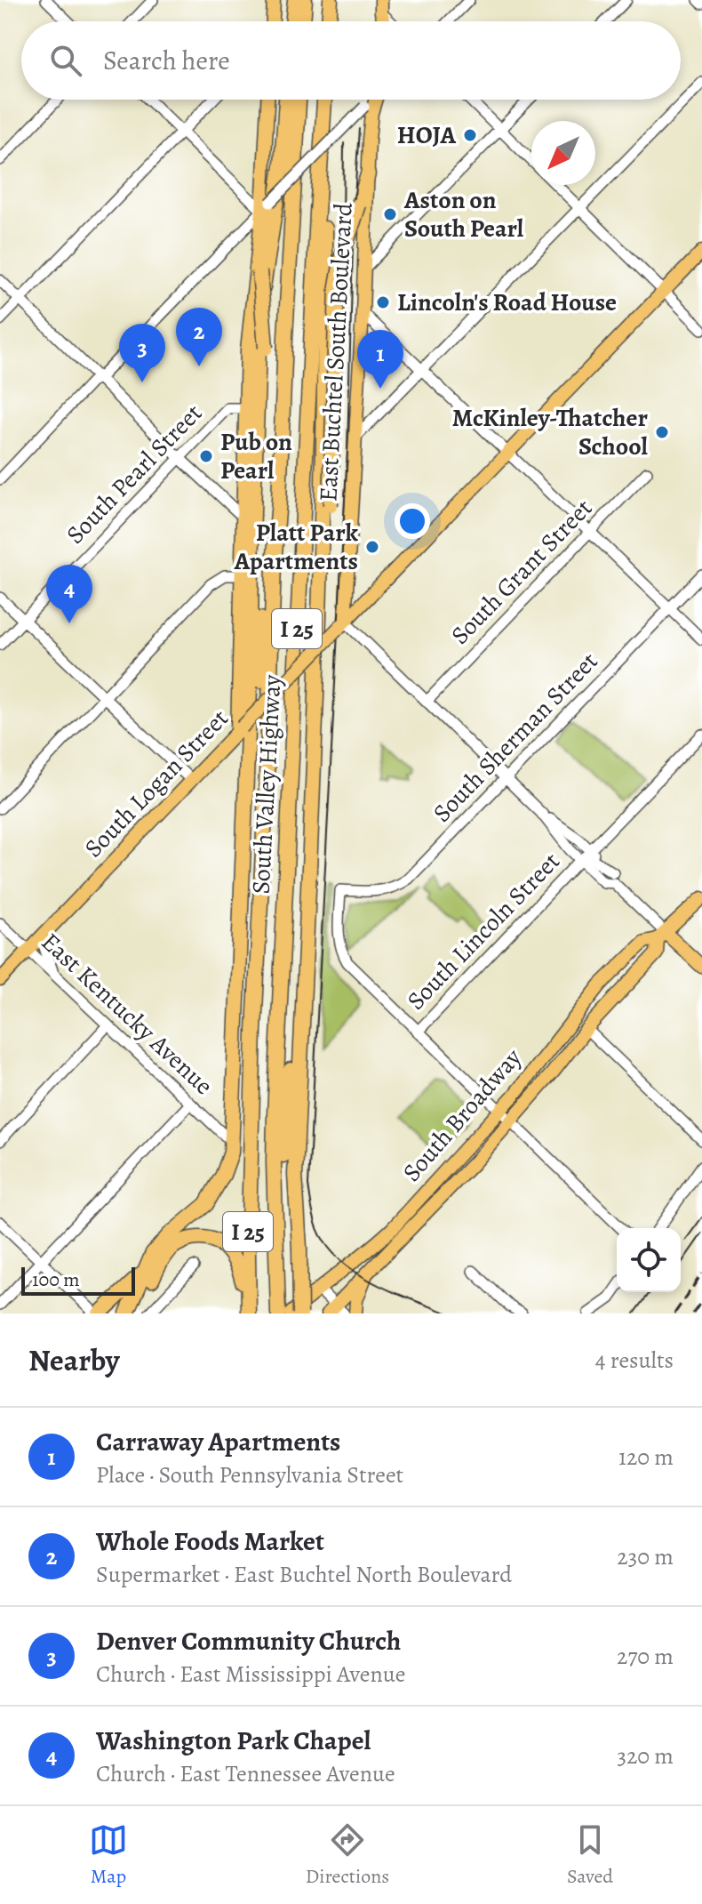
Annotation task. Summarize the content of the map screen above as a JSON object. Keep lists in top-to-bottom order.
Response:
{
  "streets": {
    "highway": ["I 25", "South Valley Highway"],
    "main road": ["East Buchtel South Boulevard", "South Logan Street", "South Broadway"],
    "street": [
      "South Pearl Street",
      "South Grant Street",
      "South Sherman Street",
      "South Lincoln Street",
      "East Kentucky Avenue"
    ]
  },
  "crossings": [
    ["East Buchtel South Boulevard", "South Logan Street"],
    ["South Sherman Street", "South Lincoln Street"],
    ["South Logan Street", "East Kentucky Avenue"]
  ],
  "places": [
    "HOJA",
    "Aston on South Pearl",
    "Lincoln's Road House",
    "McKinley-Thatcher School",
    "Pub on Pearl",
    "Platt Park Apartments"
  ],
  "scale_bar": "100 m",
  "north": "bottom left",
  "page": {
    "search": "Search here",
    "pins": [
      "2",
      "3",
      "1",
      "4"
    ],
    "scale": "100 m",
    "heading": ["Nearby", "4 results"],
    "list": [
      {
        "mark": "1",
        "name": "Carraway Apartments",
        "note": "Place · South Pennsylvania Street",
        "value": "120 m"
      },
      {
        "mark": "2",
        "name": "Whole Foods Market",
        "note": "Supermarket · East Buchtel North Boulevard",
        "value": "230 m"
      },
      {
        "mark": "3",
        "name": "Denver Community Church",
        "note": "Church · East Mississippi Avenue",
        "value": "270 m"
      },
      {
        "mark": "4",
        "name": "Washington Park Chapel",
        "note": "Church · East Tennessee Avenue",
        "value": "320 m"
      }
    ],
    "nav": ["Map", "Directions", "Saved"]
  }
}
